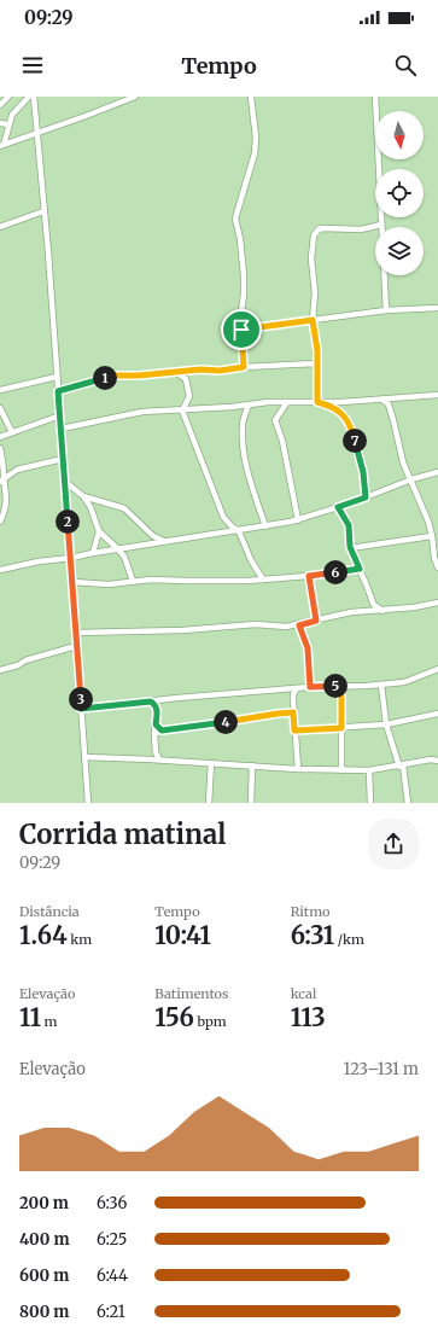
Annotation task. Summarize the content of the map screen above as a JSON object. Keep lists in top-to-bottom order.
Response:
{
  "north": "bottom",
  "page": {
    "status": "09:29",
    "header": "Tempo",
    "pins": [
      "1",
      "7",
      "2",
      "6",
      "5",
      "3",
      "4"
    ],
    "heading": ["Corrida matinal", "09:29"],
    "stats": [
      ["Distância", "1.64 km"],
      ["Tempo", "10:41"],
      ["Ritmo", "6:31 /km"],
      ["Elevação", "11 m"],
      ["Batimentos", "156 bpm"],
      ["kcal", "113"]
    ],
    "chart": ["Elevação", "123–131 m"],
    "list": [
      {
        "name": "200 m",
        "note": "6:36"
      },
      {
        "name": "400 m",
        "note": "6:25"
      },
      {
        "name": "600 m",
        "note": "6:44"
      },
      {
        "name": "800 m",
        "note": "6:21"
      }
    ]
  }
}
